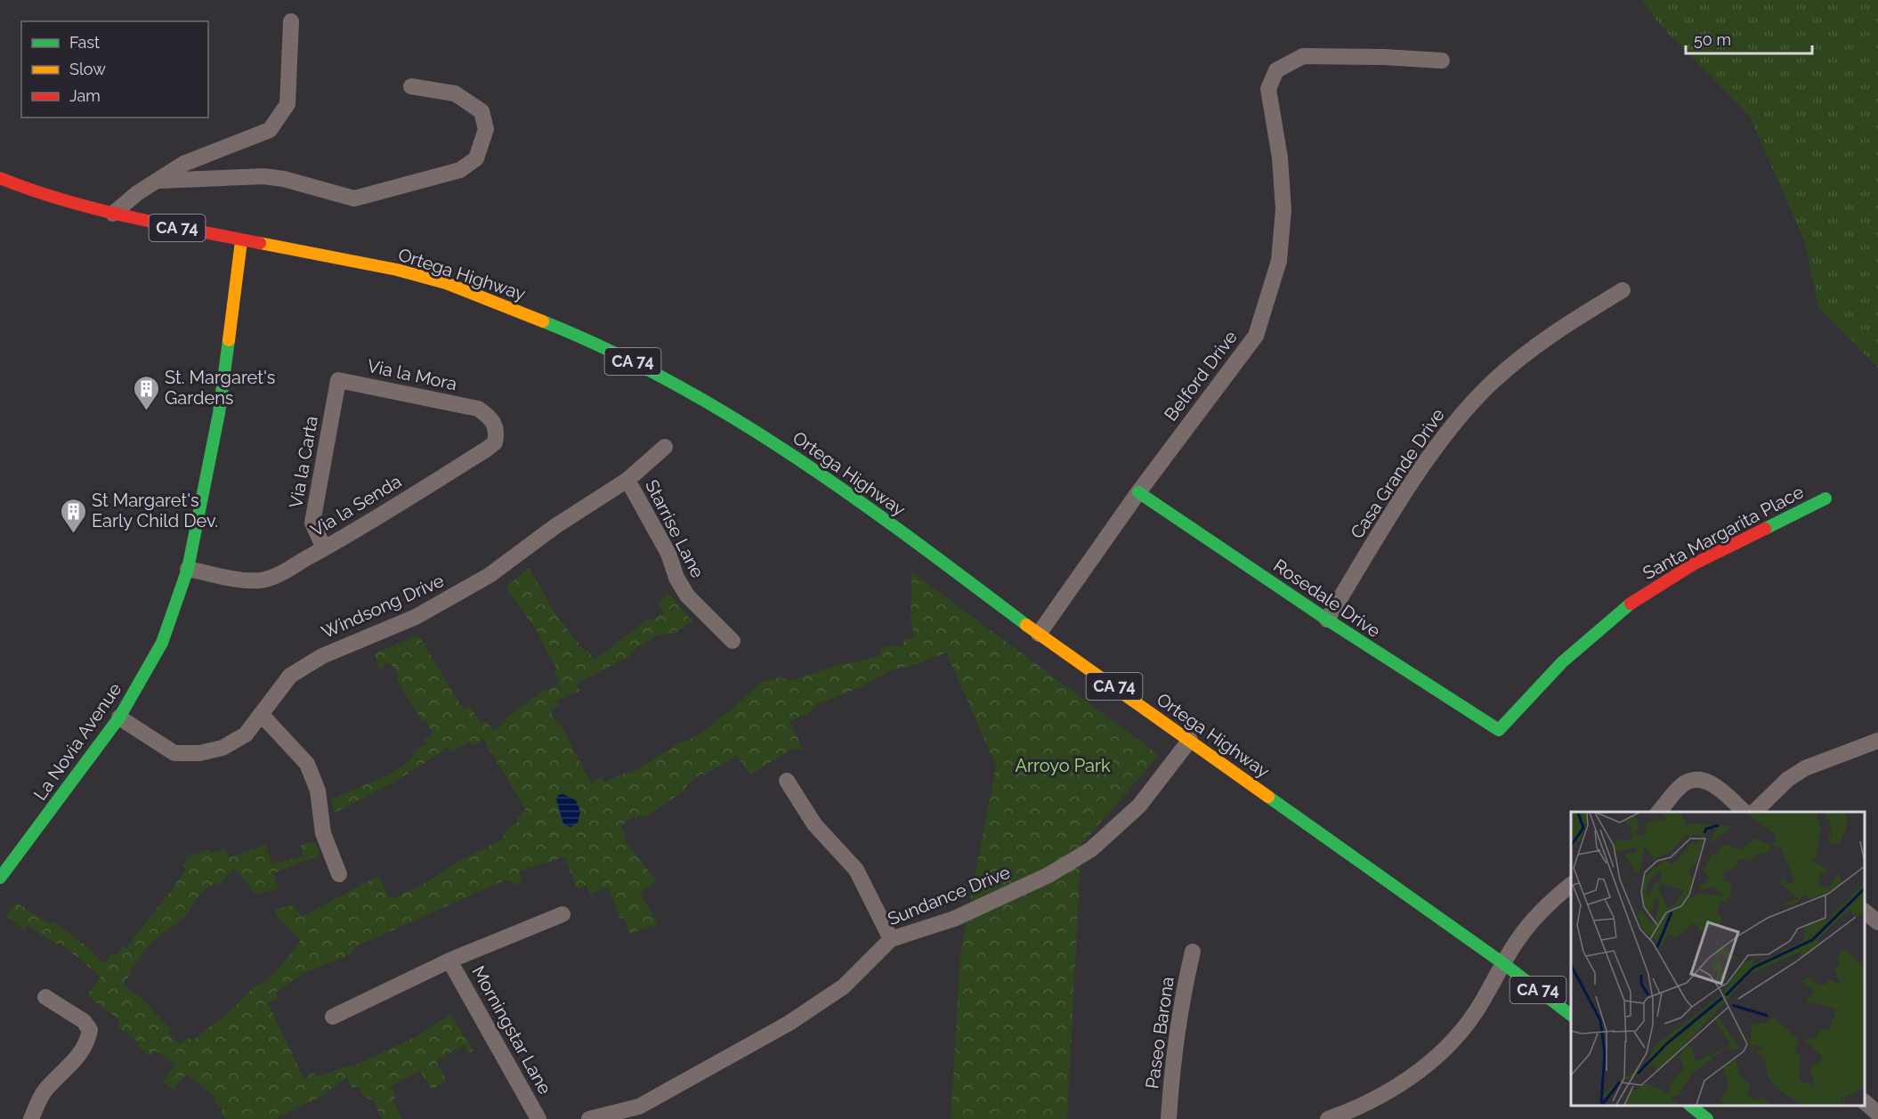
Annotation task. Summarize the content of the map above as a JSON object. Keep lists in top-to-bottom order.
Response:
{
  "streets": {
    "main road": [
      "CA 74",
      "Ortega Highway",
      "Santa Margarita Place",
      "Rosedale Drive",
      "La Novia Avenue"
    ],
    "street": [
      "Via la Mora",
      "Belford Drive",
      "Via la Carta",
      "Casa Grande Drive",
      "Via la Senda",
      "Starrise Lane",
      "Windsong Drive",
      "Sundance Drive",
      "Morningstar Lane",
      "Paseo Barona"
    ]
  },
  "crossings": [
    ["Ortega Highway", "Belford Drive"],
    ["Ortega Highway", "La Novia Avenue"],
    ["Ortega Highway", "Sundance Drive"],
    ["Via la Mora", "Via la Carta"],
    ["Via la Mora", "Via la Senda"],
    ["Belford Drive", "Rosedale Drive"],
    ["Via la Carta", "Via la Senda"],
    ["Casa Grande Drive", "Rosedale Drive"],
    ["Via la Senda", "La Novia Avenue"],
    ["Starrise Lane", "Windsong Drive"],
    ["Santa Margarita Place", "Rosedale Drive"],
    ["Windsong Drive", "La Novia Avenue"]
  ],
  "parks": ["Arroyo Park"],
  "places": {
    "building": ["St. Margaret's Gardens", "St Margaret's Early Child Dev."]
  },
  "legend": ["Fast", "Slow", "Jam"],
  "scale_bar": "50 m"
}
